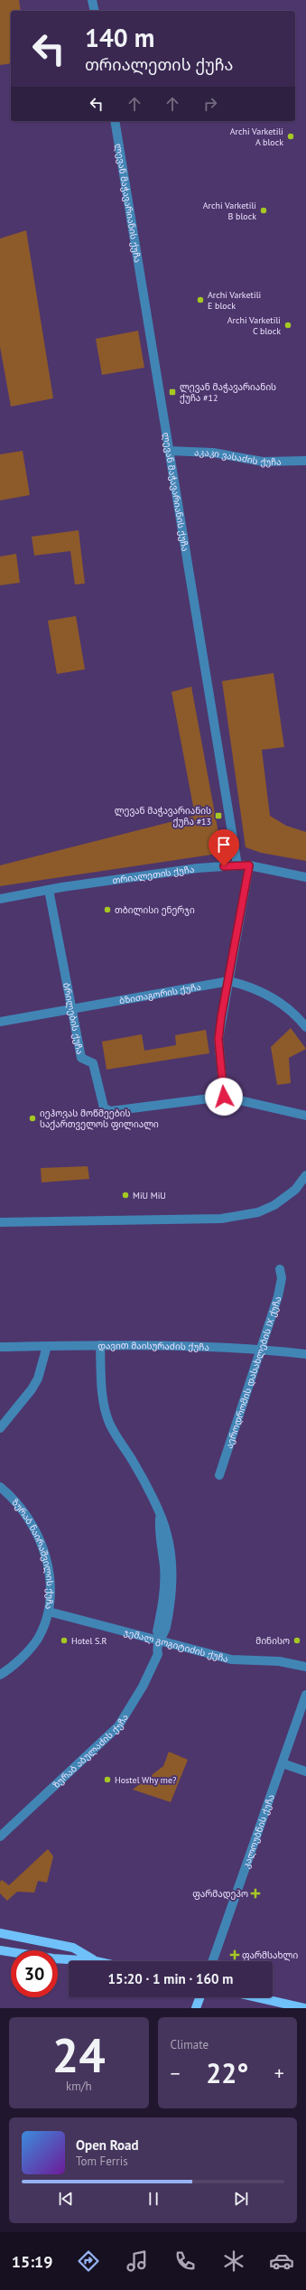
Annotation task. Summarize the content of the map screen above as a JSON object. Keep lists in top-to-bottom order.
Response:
{
  "streets": {
    "street": [
      "ლევან მაჭავარიანის ქუჩა",
      "აკაკი ვასაძის ქუჩა",
      "თრიალეთის ქუჩა",
      "ბზითაგორის ქუჩა",
      "ბრილების ქუჩა",
      "დავით მაისურაძის ქუჩა",
      "აეროდრომის დასახლების IX ქუჩა",
      "ზურაბ ნაირაშვილის ქუჩა",
      "ჯემალ გოგიტიძის ქუჩა",
      "ზურაბ აბულაძის ქუჩა",
      "კალოუბნის ქუჩა"
    ]
  },
  "crossings": [
    ["ლევან მაჭავარიანის ქუჩა", "აკაკი ვასაძის ქუჩა"],
    ["ლევან მაჭავარიანის ქუჩა", "თრიალეთის ქუჩა"],
    ["თრიალეთის ქუჩა", "ბრილების ქუჩა"],
    ["ბზითაგორის ქუჩა", "ბრილების ქუჩა"],
    ["დავით მაისურაძის ქუჩა", "აეროდრომის დასახლების IX ქუჩა"],
    ["დავით მაისურაძის ქუჩა", "ზურაბ აბულაძის ქუჩა"],
    ["ზურაბ ნაირაშვილის ქუჩა", "ჯემალ გოგიტიძის ქუჩა"],
    ["ჯემალ გოგიტიძის ქუჩა", "ზურაბ აბულაძის ქუჩა"]
  ],
  "places": {
    "other": [
      "Archi Varketili A block",
      "Archi Varketili B block",
      "Archi Varketili E block",
      "Archi Varketili C block",
      "თბილისი ენერჯი",
      "იეჰოვას მოწმეების საქართველოს ფილიალი",
      "MiU MiU",
      "Hotel S.R",
      "მინისო",
      "Hostel Why me?"
    ],
    "transit": ["ლევან მაჭავარიანის ქუჩა #12", "ლევან მაჭავარიანის ქუჩა #13"],
    "health": ["ფარმადეპო", "ფარმსახლი"]
  },
  "page": {
    "turn": ["140 m", "თრიალეთის ქუჩა"],
    "limit": "30",
    "trip": "15:20 · 1 min · 160 m",
    "tile": [
      ["24", "km/h"],
      "Climate"
    ],
    "heat": ["−", "22°", "+"],
    "song": ["Open Road", "Tom Ferris"],
    "tabs": "15:19"
  }
}
